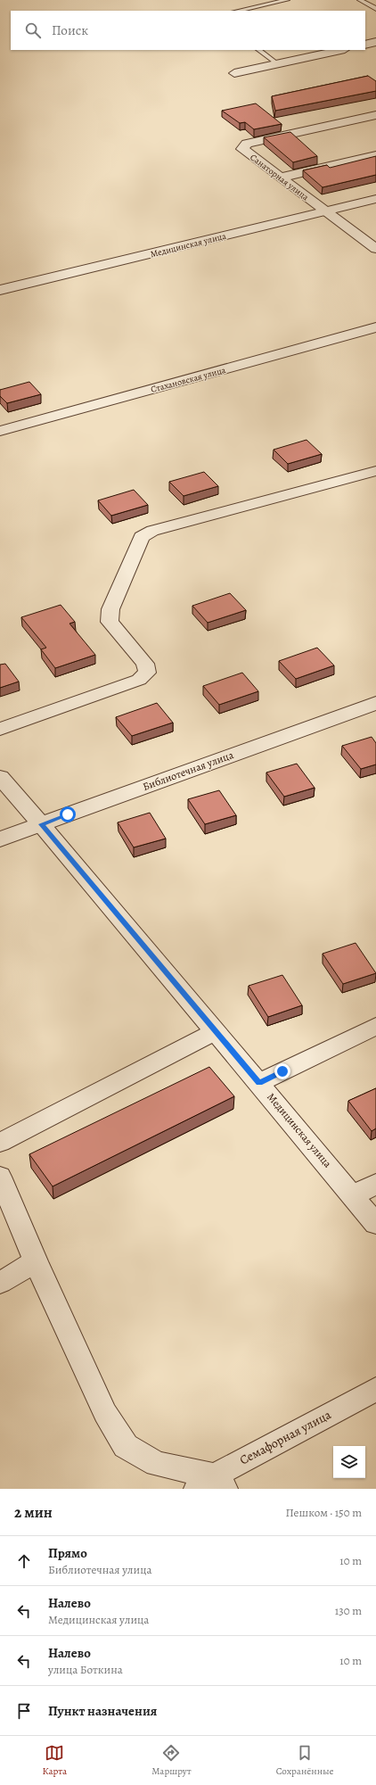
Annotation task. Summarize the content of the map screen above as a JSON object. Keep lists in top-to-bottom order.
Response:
{
  "streets": {
    "street": [
      "Санаторная улица",
      "Медицинская улица",
      "Стахановская улица",
      "Библиотечная улица",
      "Семафорная улица"
    ]
  },
  "crossings": [
    ["Санаторная улица", "Медицинская улица"],
    ["Медицинская улица", "Библиотечная улица"]
  ],
  "page": {
    "search": "Поиск",
    "heading": ["2 мин", "Пешком · 150 m"],
    "list": [
      ["Прямо", "Библиотечная улица", "10 m"],
      ["Налево", "Медицинская улица", "130 m"],
      ["Налево", "улица Боткина", "10 m"],
      "Пункт назначения"
    ],
    "nav": ["Карта", "Маршрут", "Сохранённые"]
  }
}
